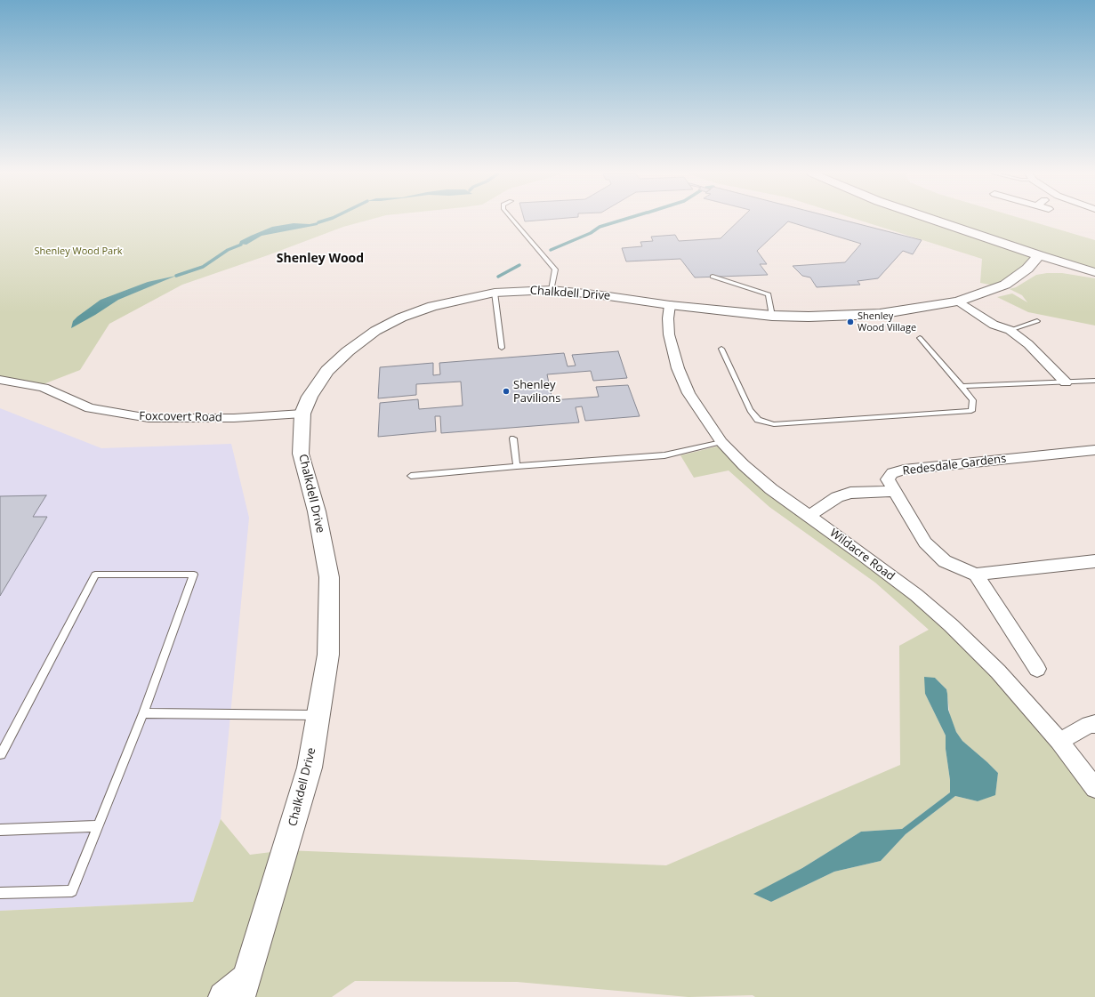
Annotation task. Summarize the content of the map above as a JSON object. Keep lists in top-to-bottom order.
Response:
{
  "streets": {
    "street": [
      "Chalkdell Drive",
      "Foxcovert Road",
      "Redesdale Gardens",
      "Wildacre Road"
    ]
  },
  "crossings": [
    ["Chalkdell Drive", "Foxcovert Road"],
    ["Chalkdell Drive", "Wildacre Road"]
  ],
  "districts": ["Shenley Wood"],
  "parks": ["Shenley Wood Park"],
  "places": ["Shenley Wood Village", "Shenley Pavilions"]
}
